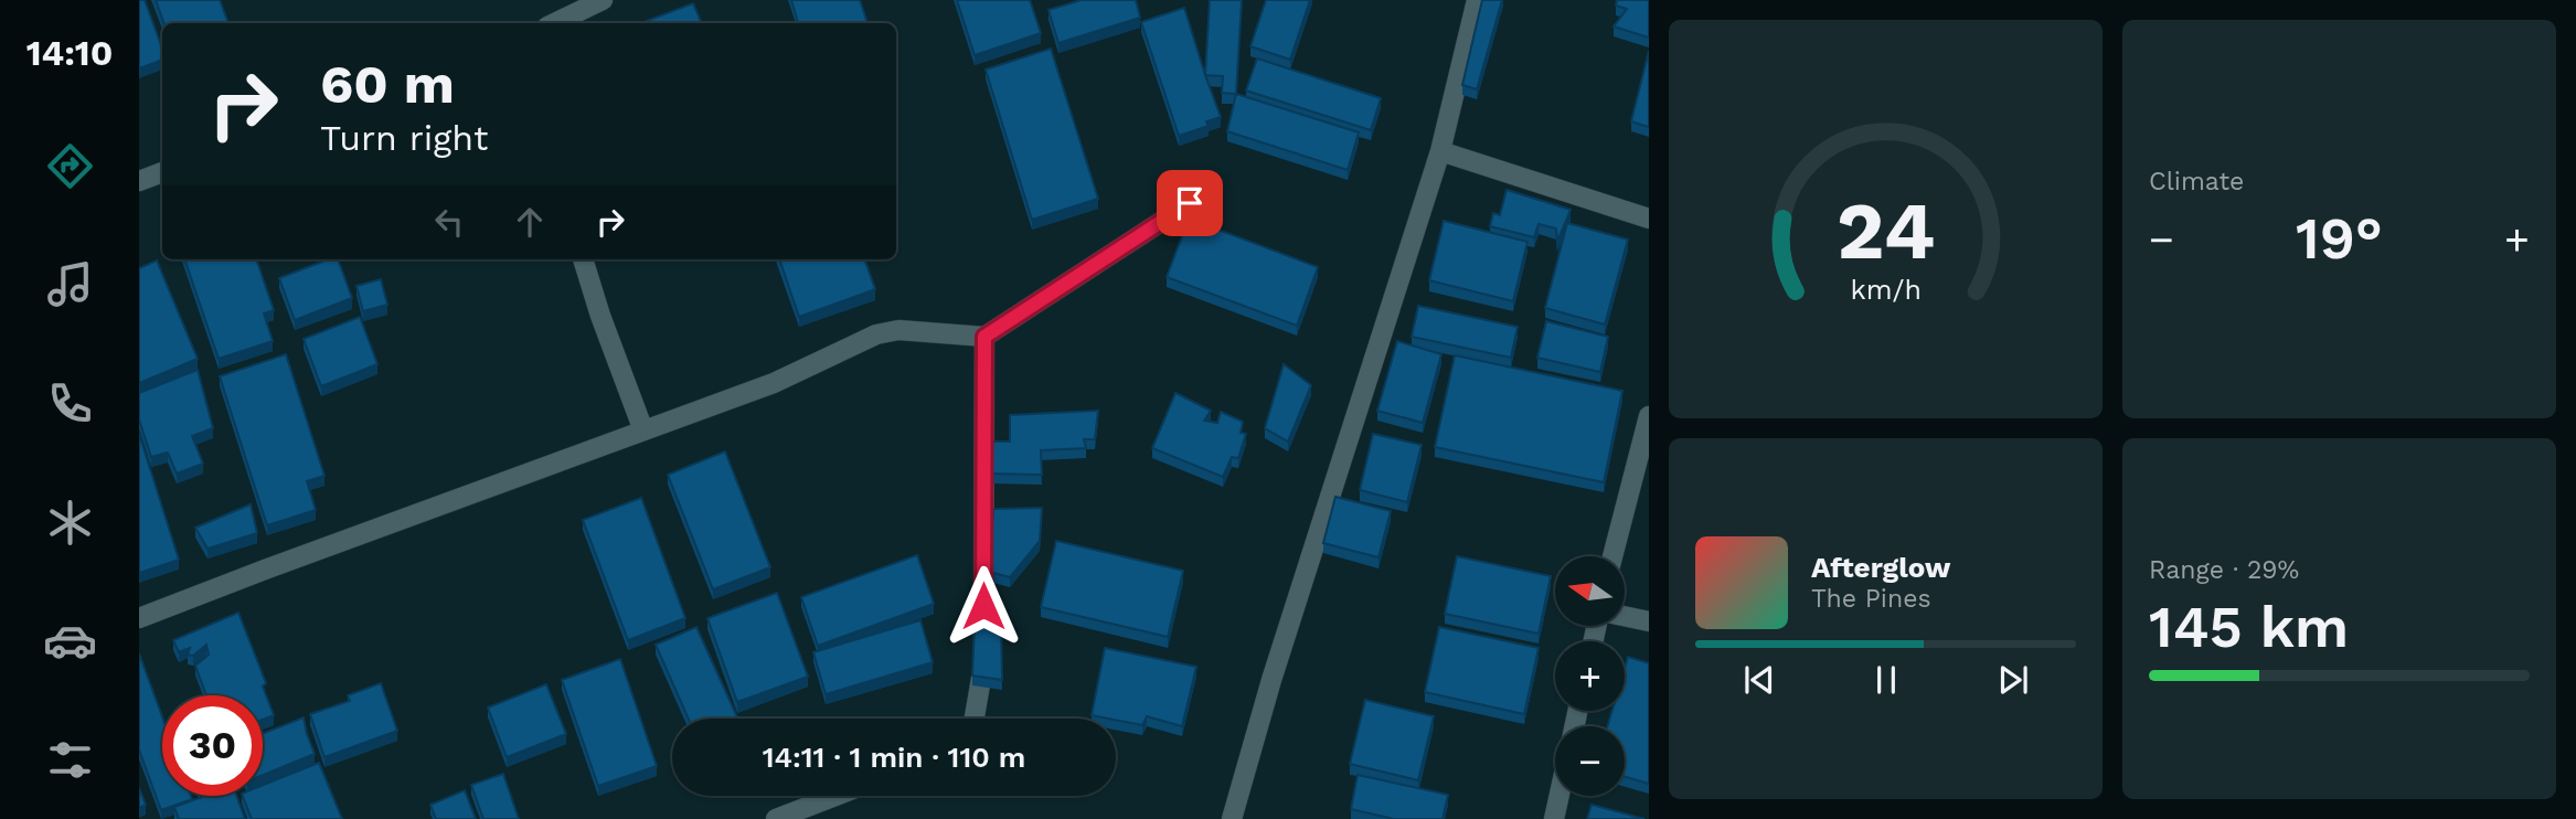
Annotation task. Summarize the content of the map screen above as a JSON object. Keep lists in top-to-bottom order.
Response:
{
  "north": "left",
  "page": {
    "tabs": "14:10",
    "tile": [
      "Climate",
      ["Range · 29%", "145 km"]
    ],
    "turn": ["60 m", "Turn right"],
    "heat": ["−", "19°", "+"],
    "song": ["Afterglow", "The Pines"],
    "map_buttons": ["+", "−"],
    "limit": "30",
    "trip": "14:11 · 1 min · 110 m",
    "gauge": ["24", "km/h"]
  }
}
